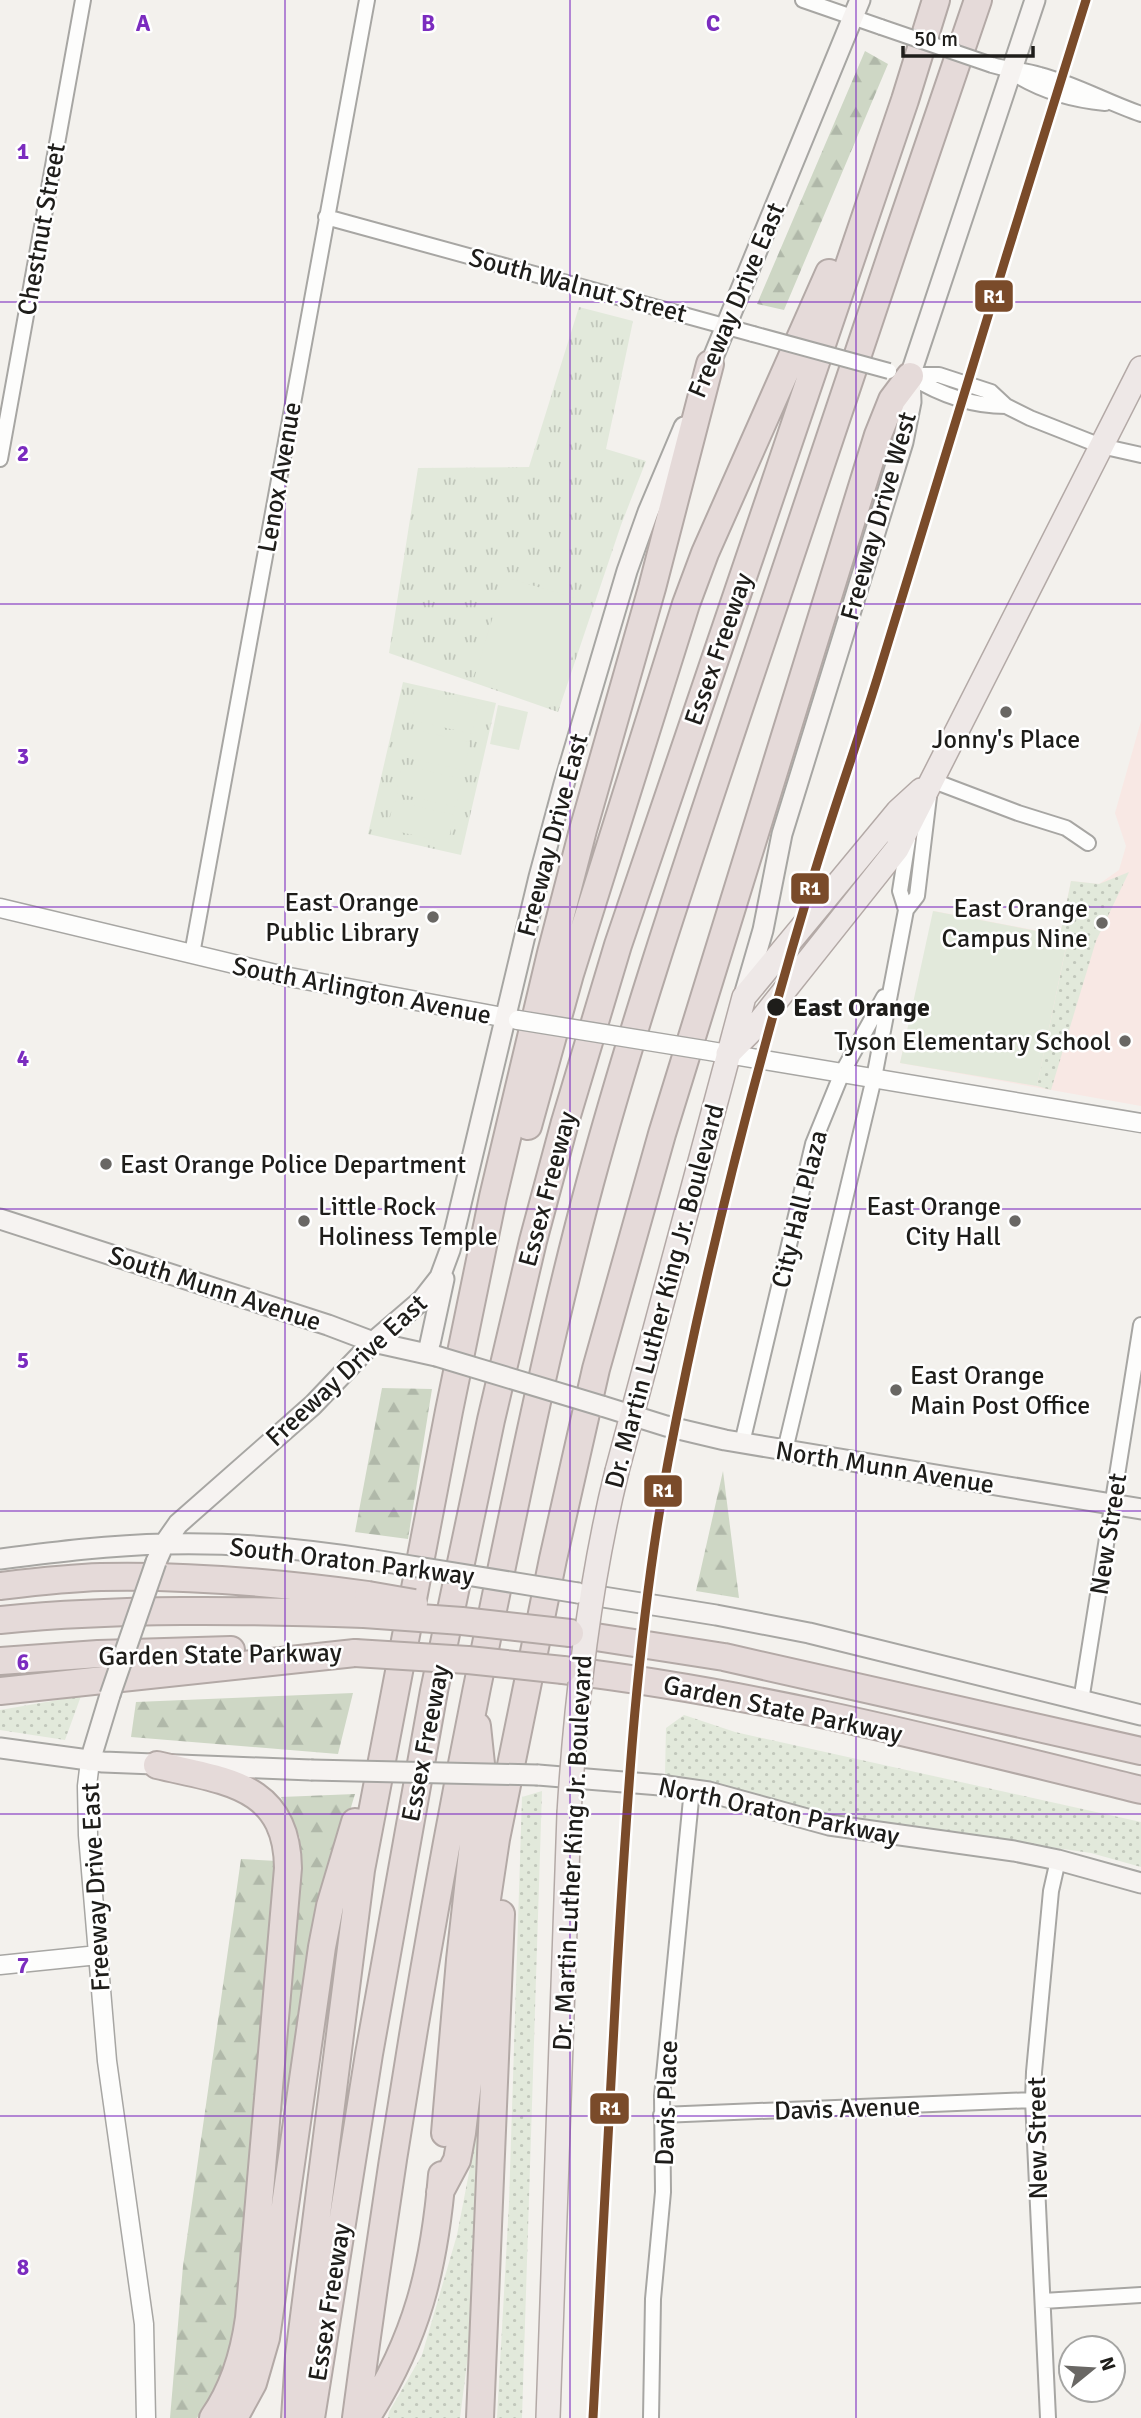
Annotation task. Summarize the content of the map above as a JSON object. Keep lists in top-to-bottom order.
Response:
{
  "streets": {
    "highway": ["Essex Freeway", "Garden State Parkway"],
    "main road": [
      "Freeway Drive East",
      "Freeway Drive West",
      "South Munn Avenue",
      "Dr. Martin Luther King Jr. Boulevard",
      "North Munn Avenue",
      "South Oraton Parkway",
      "North Oraton Parkway"
    ],
    "street": [
      "Chestnut Street",
      "South Walnut Street",
      "Lenox Avenue",
      "South Arlington Avenue",
      "City Hall Plaza",
      "New Street",
      "Davis Place",
      "Davis Avenue"
    ]
  },
  "crossings": [
    ["South Walnut Street", "Freeway Drive East"],
    ["South Walnut Street", "Lenox Avenue"],
    ["South Walnut Street", "Freeway Drive West"],
    ["South Walnut Street", "Dr. Martin Luther King Jr. Boulevard"],
    ["Freeway Drive East", "South Arlington Avenue"],
    ["Freeway Drive East", "South Munn Avenue"],
    ["Freeway Drive East", "South Oraton Parkway"],
    ["Lenox Avenue", "South Arlington Avenue"],
    ["Freeway Drive West", "Dr. Martin Luther King Jr. Boulevard"],
    ["South Arlington Avenue", "City Hall Plaza"],
    ["South Arlington Avenue", "Dr. Martin Luther King Jr. Boulevard"],
    ["City Hall Plaza", "Dr. Martin Luther King Jr. Boulevard"],
    ["City Hall Plaza", "North Munn Avenue"],
    ["South Munn Avenue", "Dr. Martin Luther King Jr. Boulevard"],
    ["South Munn Avenue", "North Munn Avenue"],
    ["Dr. Martin Luther King Jr. Boulevard", "North Munn Avenue"],
    ["North Munn Avenue", "New Street"],
    ["New Street", "South Oraton Parkway"],
    ["New Street", "North Oraton Parkway"],
    ["New Street", "Davis Avenue"],
    ["North Oraton Parkway", "Davis Place"],
    ["Davis Place", "Davis Avenue"]
  ],
  "places": [
    "Jonny's Place",
    "East Orange Public Library",
    "East Orange Campus Nine",
    "East Orange",
    "Tyson Elementary School",
    "East Orange Police Department",
    "Little Rock Holiness Temple",
    "East Orange City Hall",
    "East Orange Main Post Office"
  ],
  "lines": ["transit line R1"],
  "scale_bar": "50 m",
  "north": "right",
  "grid": {
    "columns": ["A", "B", "C"],
    "rows": [
      "1",
      "2",
      "3",
      "4",
      "5",
      "6",
      "7",
      "8"
    ]
  }
}
